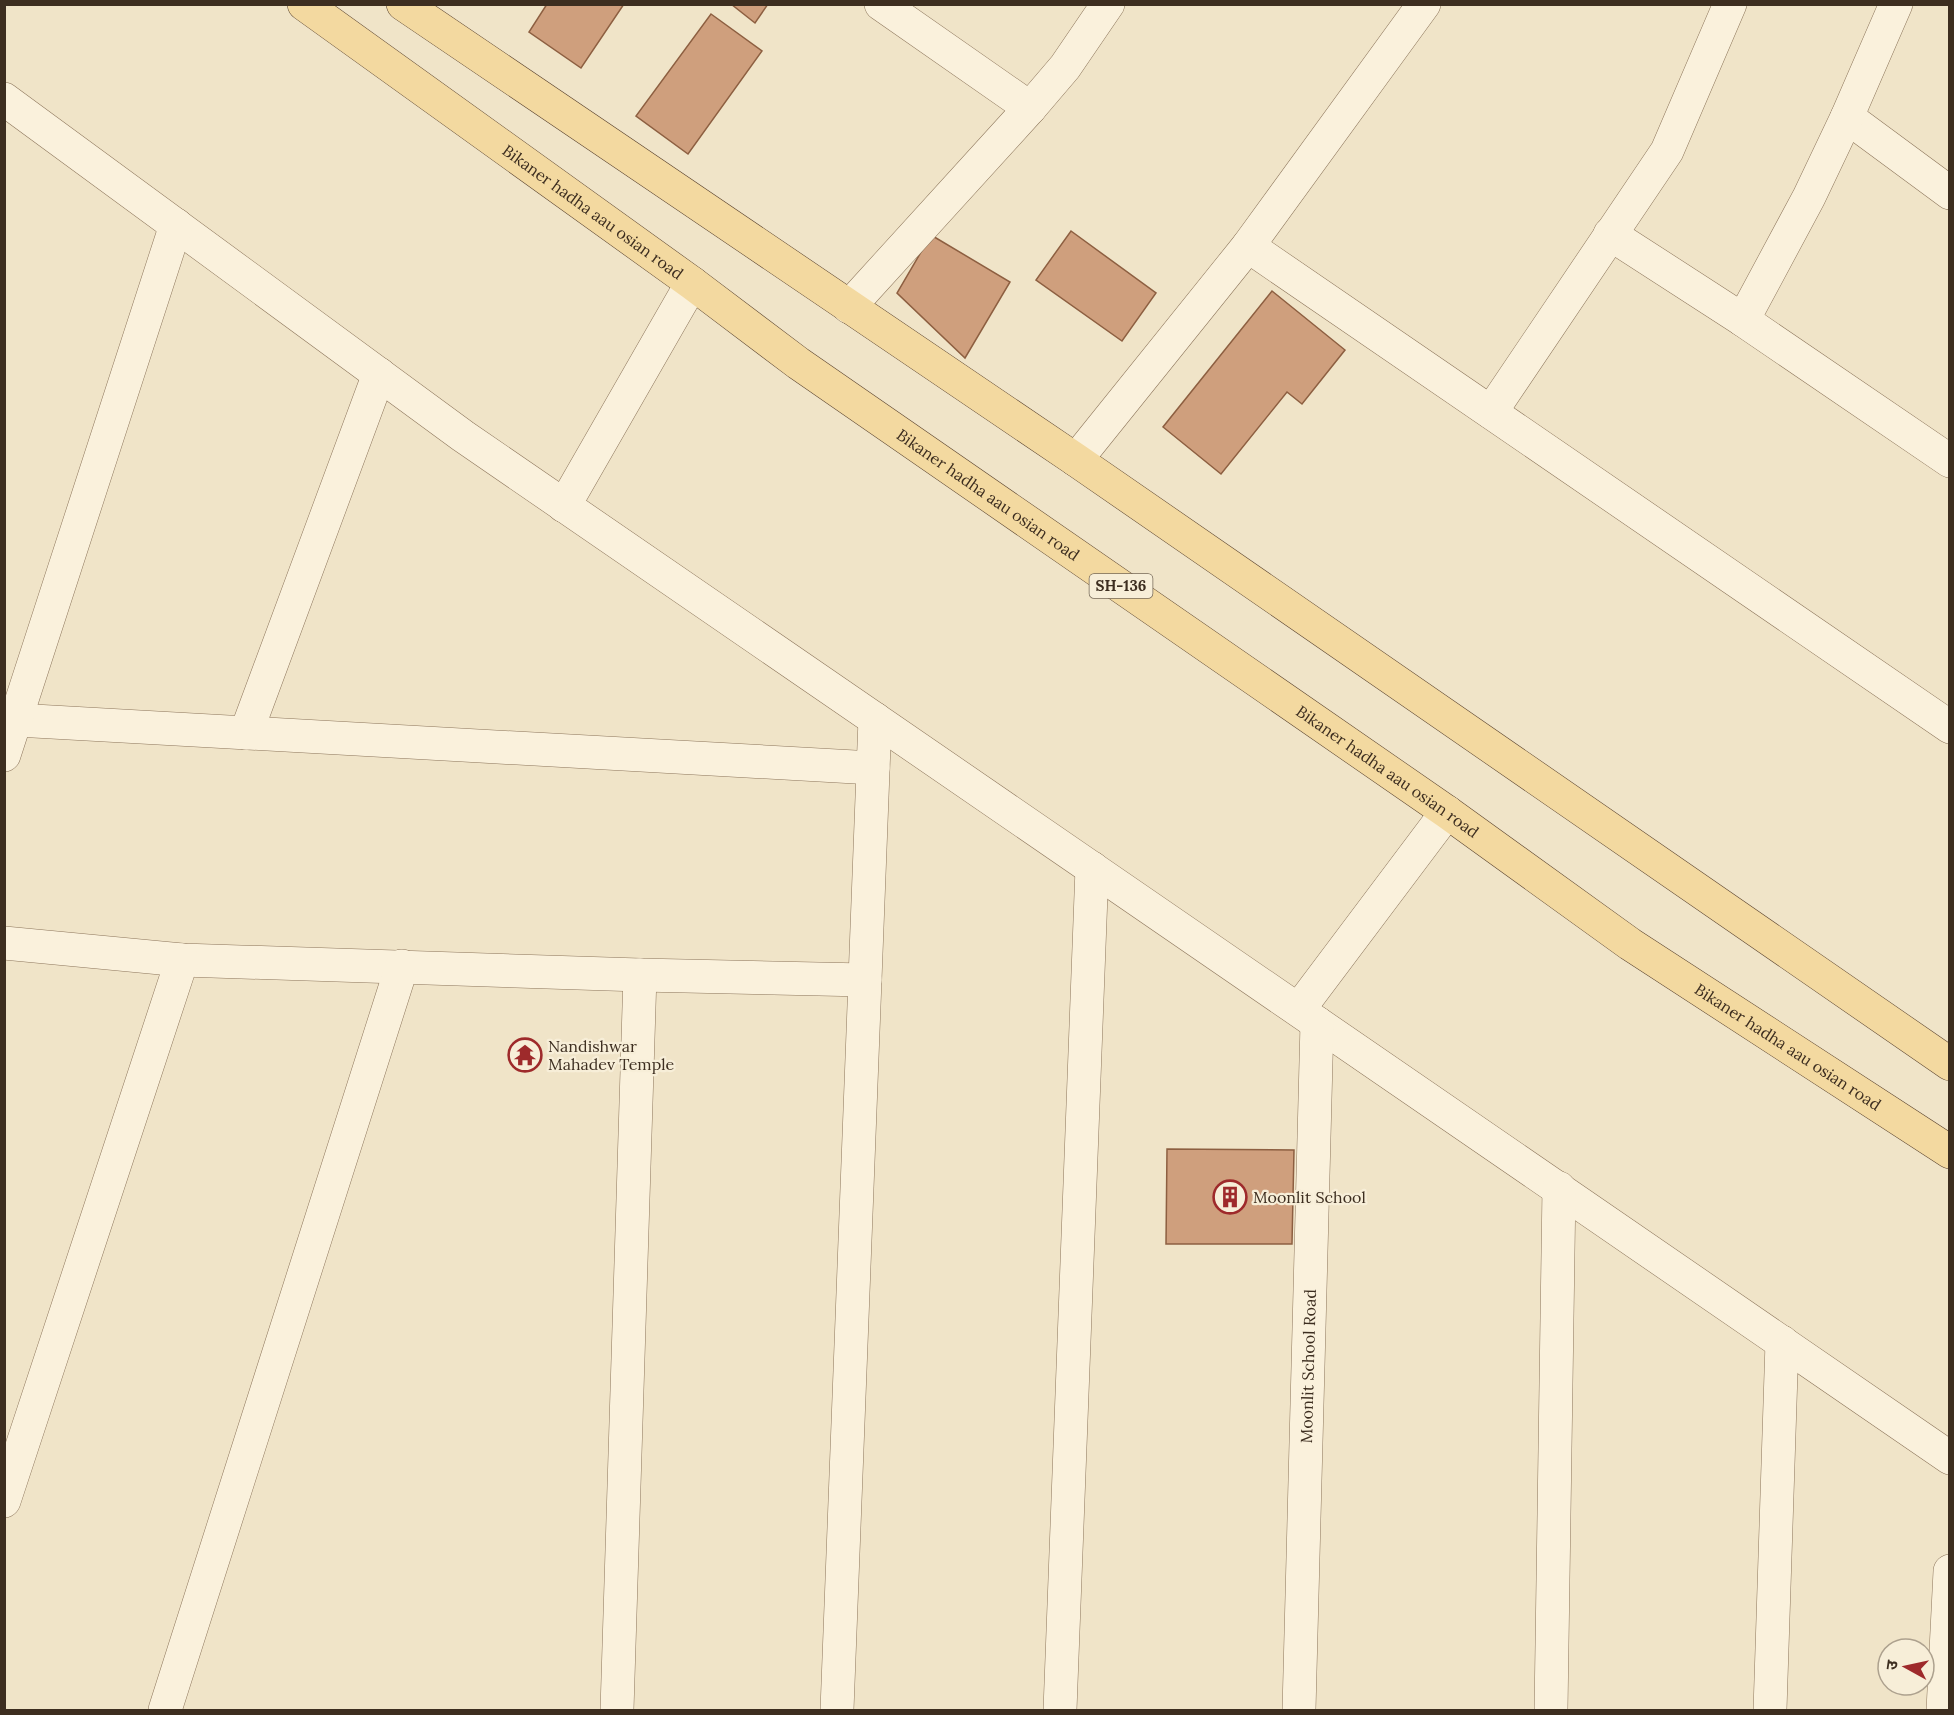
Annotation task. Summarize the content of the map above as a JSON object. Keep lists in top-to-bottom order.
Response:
{
  "streets": {
    "main road": ["Bikaner hadha aau osian road", "SH-136"],
    "street": ["Moonlit School Road"]
  },
  "places": {
    "temple": ["Nandishwar Mahadev Temple"],
    "building": ["Moonlit School"]
  },
  "north": "left"
}
